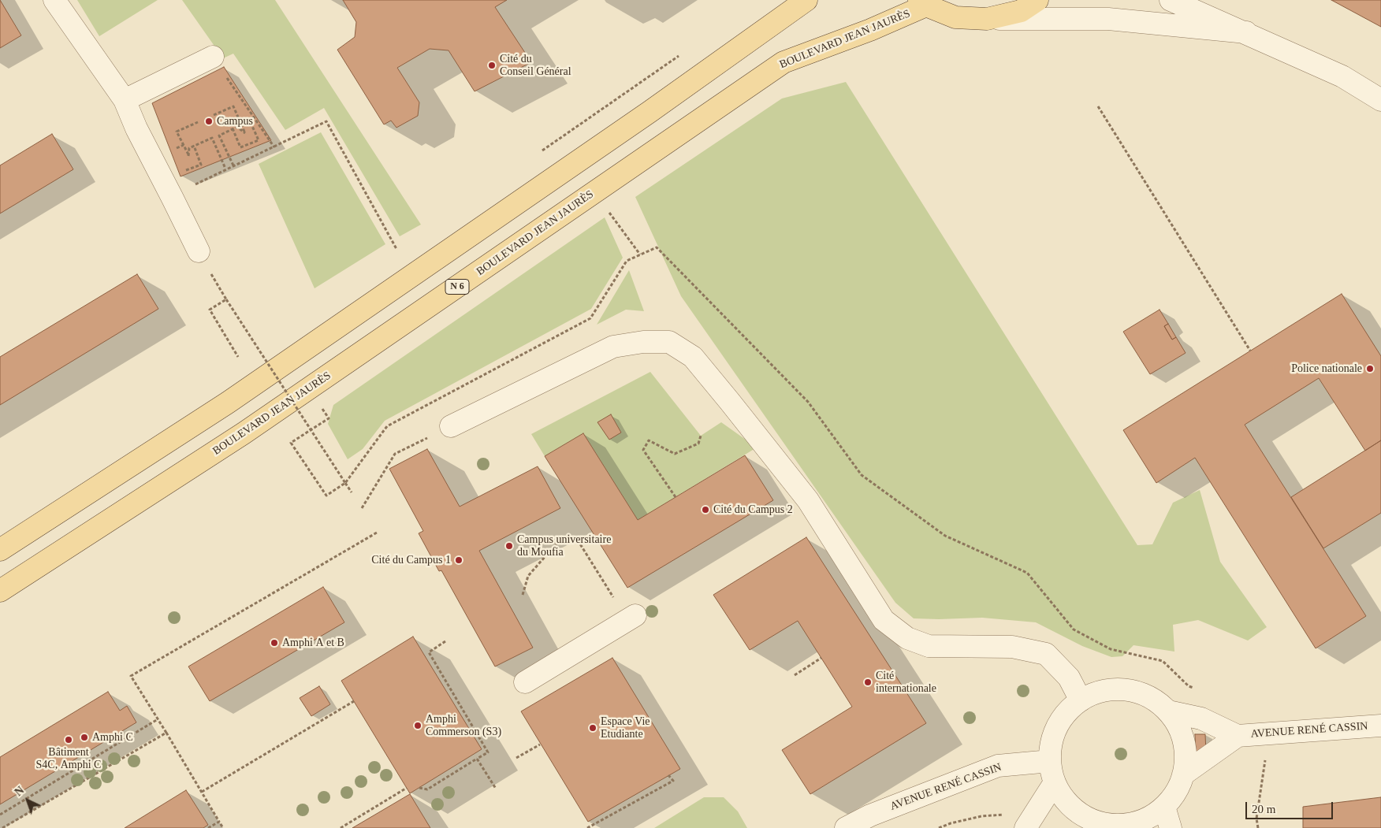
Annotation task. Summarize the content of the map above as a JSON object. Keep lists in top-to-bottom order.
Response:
{
  "streets": {
    "main road": ["BOULEVARD JEAN JAURÈS", "N 6"],
    "street": ["AVENUE RENÉ CASSIN"]
  },
  "places": [
    "Cité du Conseil Général",
    "Campus",
    "Police nationale",
    "Cité du Campus 2",
    "Campus universitaire du Moufia",
    "Cité du Campus 1",
    "Amphi A et B",
    "Cité internationale",
    "Amphi Commerson (S3)",
    "Espace Vie Etudiante",
    "Amphi C",
    "Bâtiment S4C, Amphi C"
  ],
  "scale_bar": "20 m",
  "north": "top left"
}
